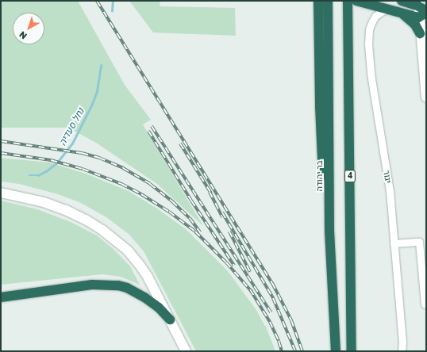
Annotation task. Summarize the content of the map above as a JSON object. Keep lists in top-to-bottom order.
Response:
{
  "streets": {
    "highway": ["בר יהודה", "4"],
    "street": ["יגור"]
  },
  "water": ["נחל סעדיה"],
  "north": "bottom left"
}
